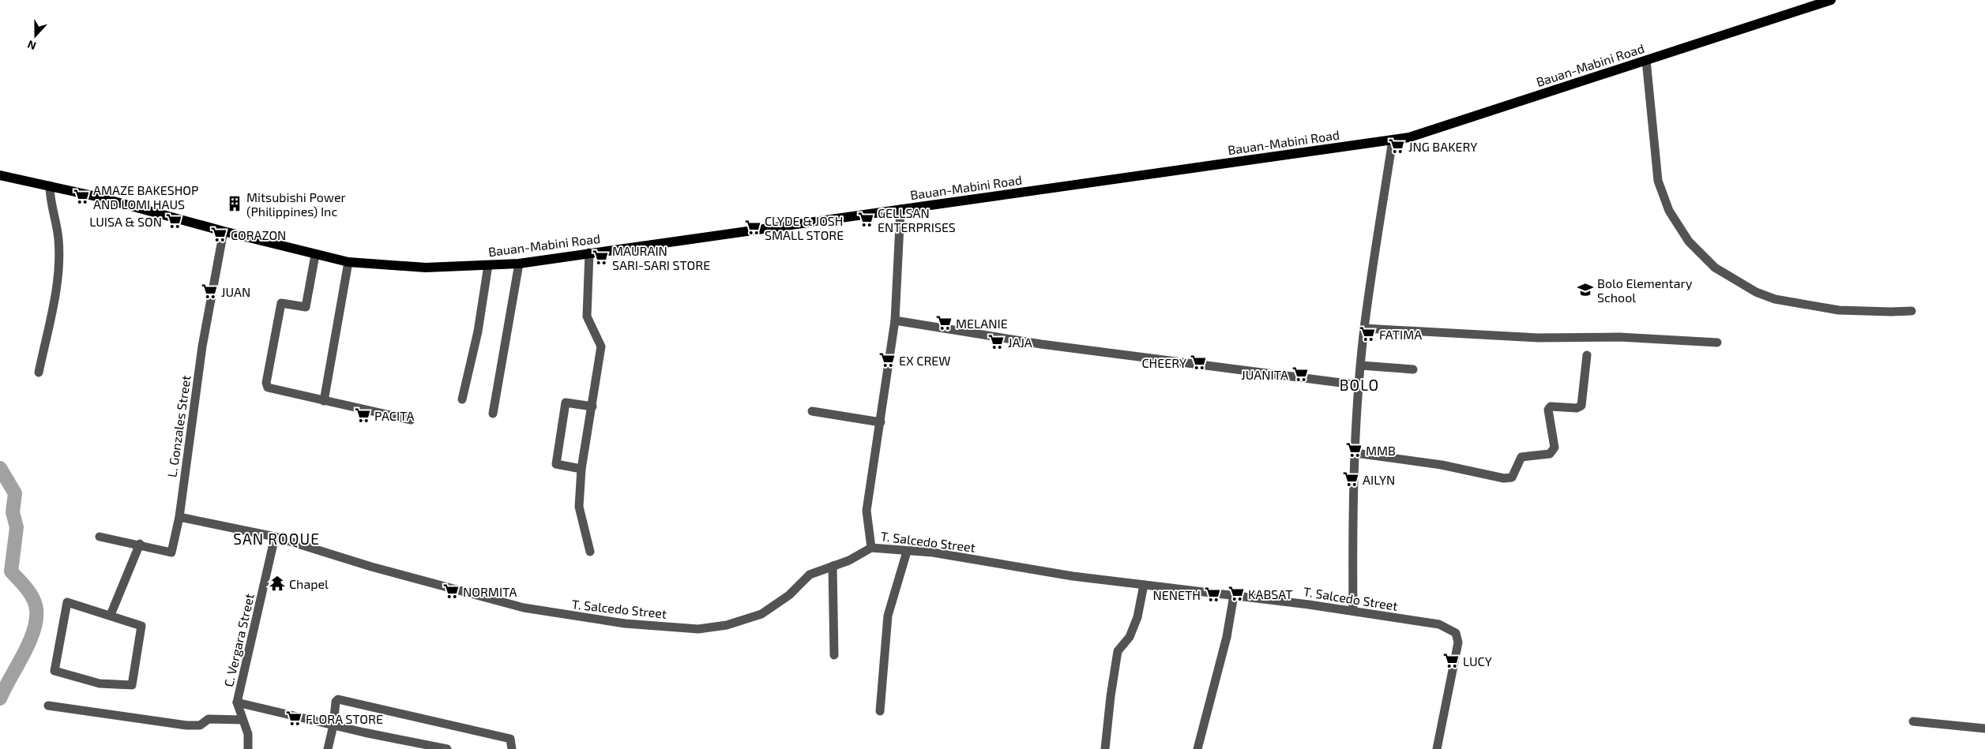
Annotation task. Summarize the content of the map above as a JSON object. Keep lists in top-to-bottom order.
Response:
{
  "streets": {
    "main road": ["Bauan-Mabini Road"],
    "street": ["L. Gonzales Street", "T. Salcedo Street", "C. Vergara Street"]
  },
  "crossings": [
    ["Bauan-Mabini Road", "L. Gonzales Street"],
    ["L. Gonzales Street", "T. Salcedo Street"],
    ["T. Salcedo Street", "C. Vergara Street"]
  ],
  "districts": ["BOLO", "SAN ROQUE"],
  "places": {
    "supermarket": [
      "JNG BAKERY",
      "AMAZE BAKESHOP AND LOMI HAUS",
      "GELLSAN ENTERPRISES",
      "LUISA & SON",
      "CLYDE & JOSH SMALL STORE",
      "CORAZON",
      "MAURAIN SARI-SARI STORE",
      "JUAN",
      "MELANIE",
      "FATIMA",
      "JAJA",
      "EX CREW",
      "CHEERY",
      "JUANITA",
      "PACITA",
      "MMB",
      "AILYN",
      "NORMITA",
      "KABSAT",
      "NENETH",
      "LUCY",
      "FLORA STORE"
    ],
    "building": ["Mitsubishi Power (Philippines) Inc"],
    "school or university": ["Bolo Elementary School"],
    "temple": ["Chapel"]
  },
  "north": "bottom"
}
